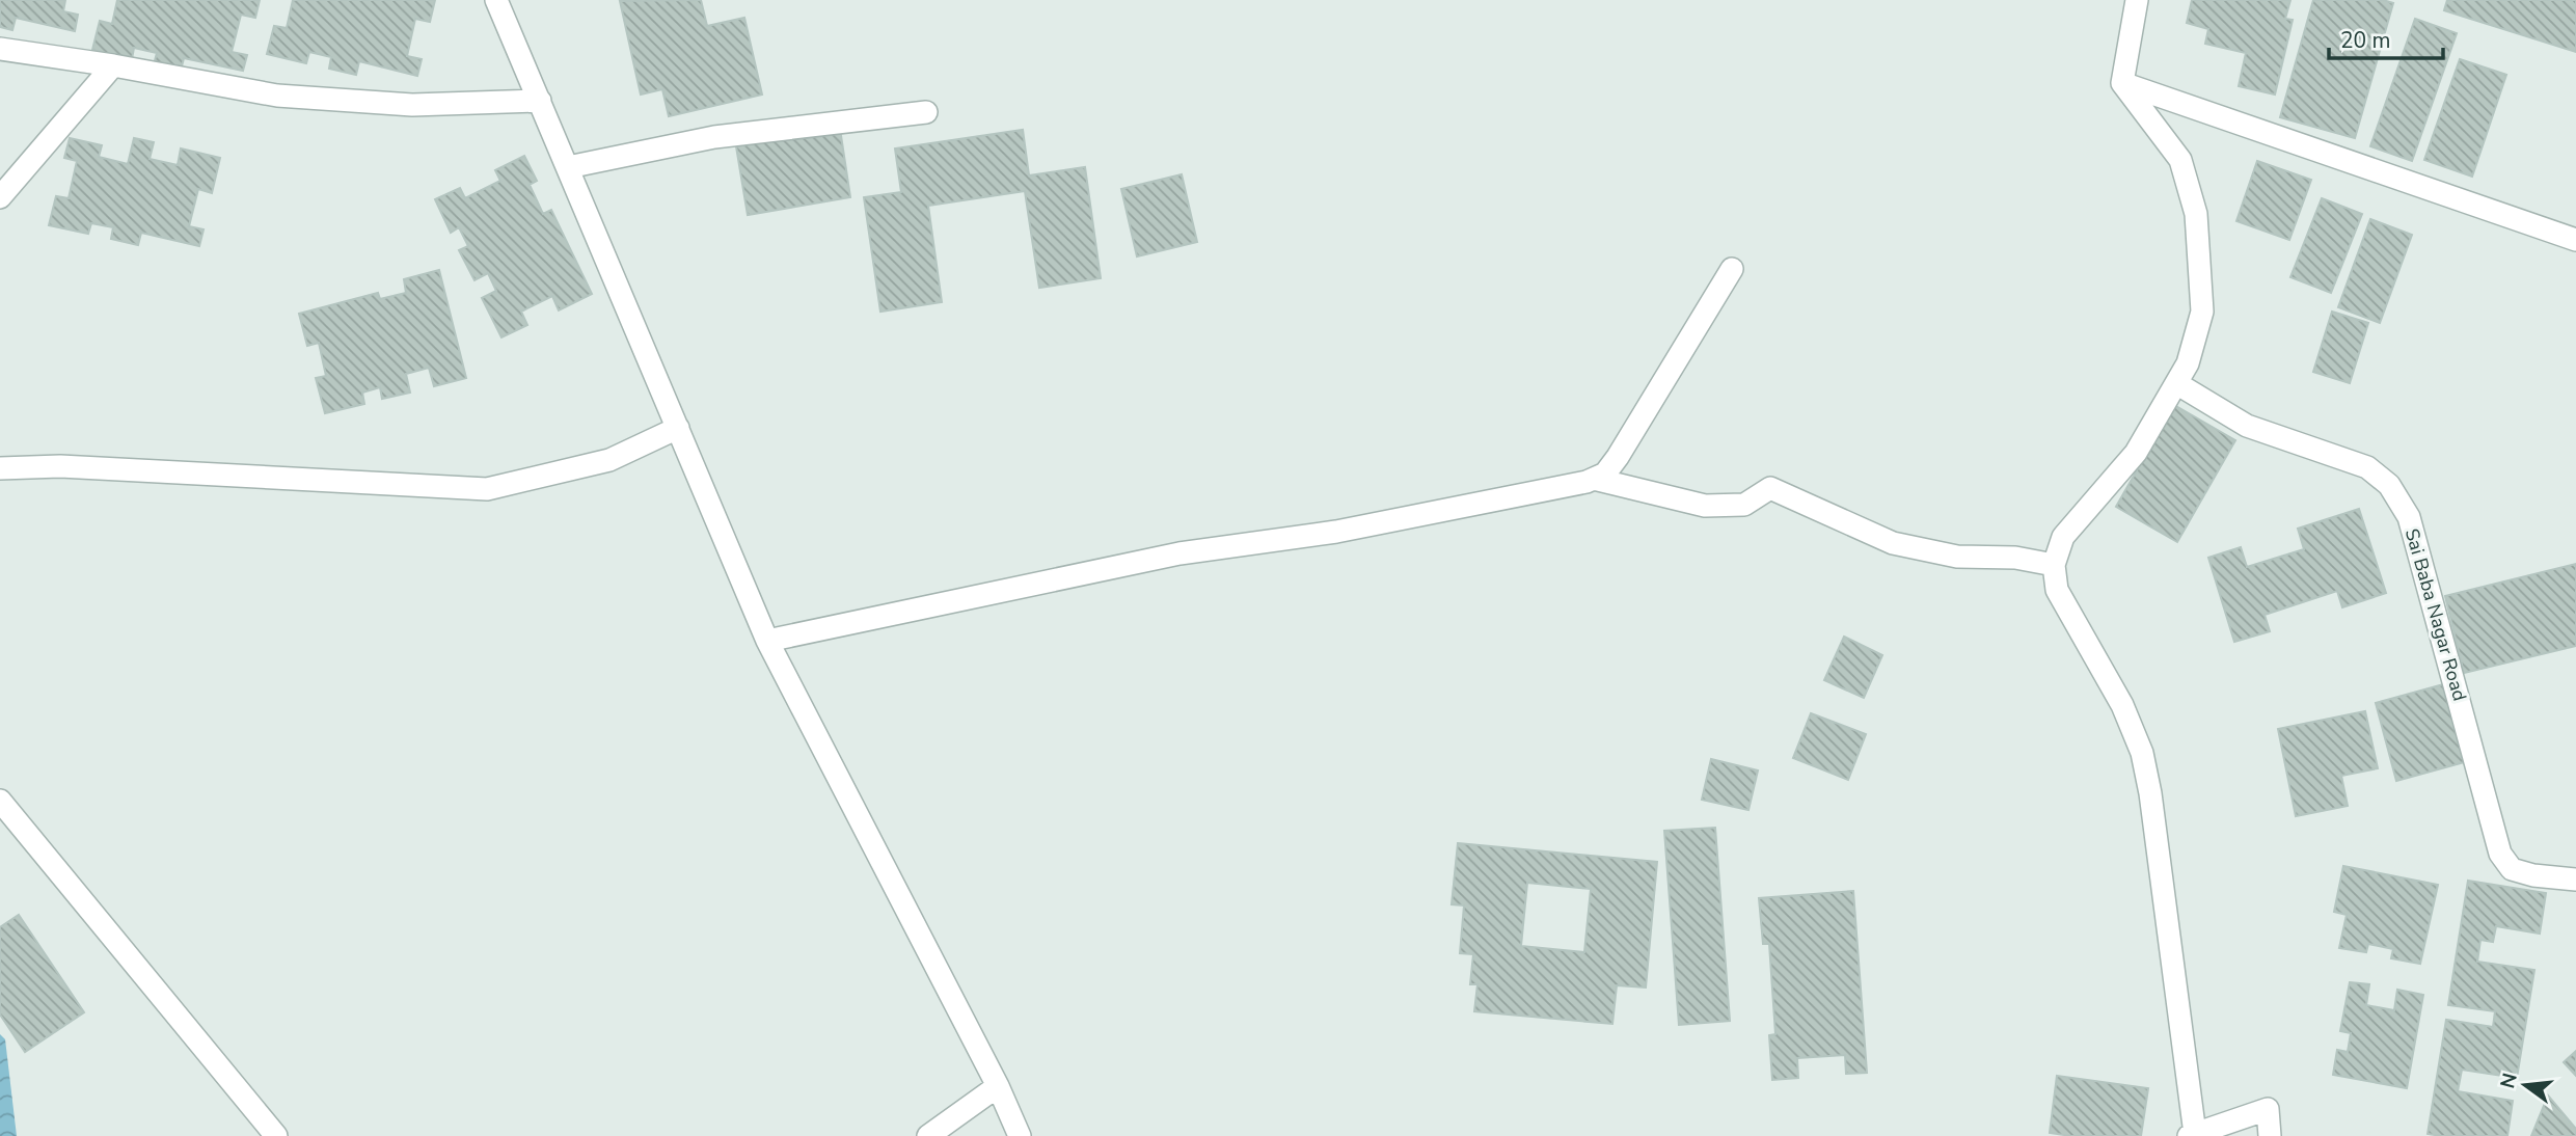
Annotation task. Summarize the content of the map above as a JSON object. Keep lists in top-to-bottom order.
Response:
{
  "streets": {
    "street": ["Sai Baba Nagar Road"]
  },
  "scale_bar": "20 m",
  "north": "left"
}
